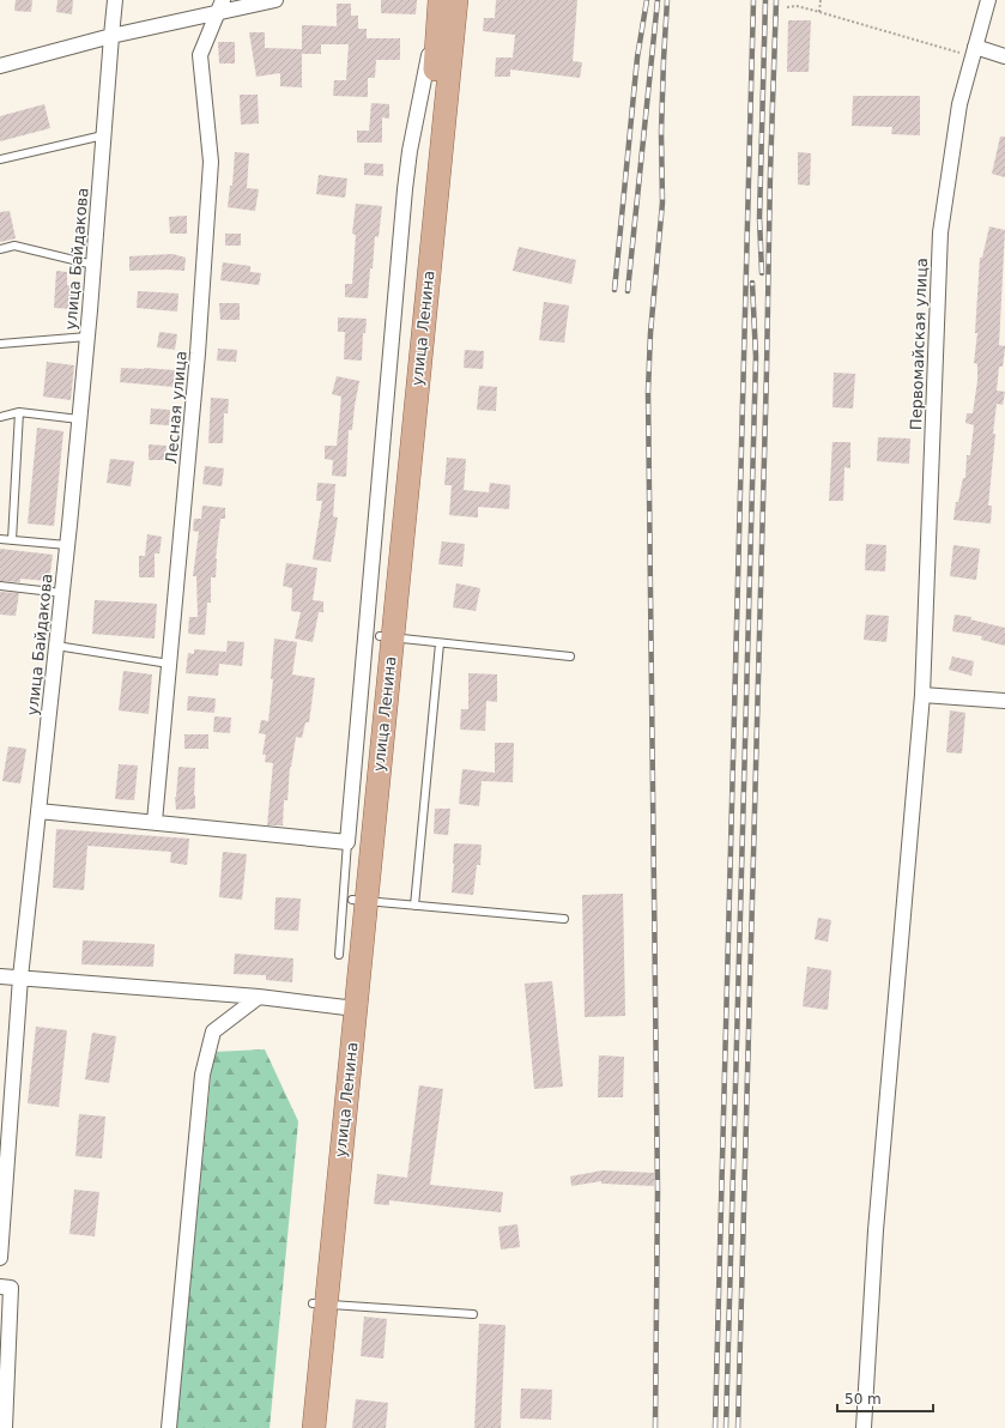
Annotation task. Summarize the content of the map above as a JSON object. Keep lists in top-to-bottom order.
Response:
{
  "streets": {
    "main road": ["улица Ленина"],
    "street": ["улица Байдакова", "Первомайская улица", "Лесная улица"]
  },
  "scale_bar": "50 m"
}
